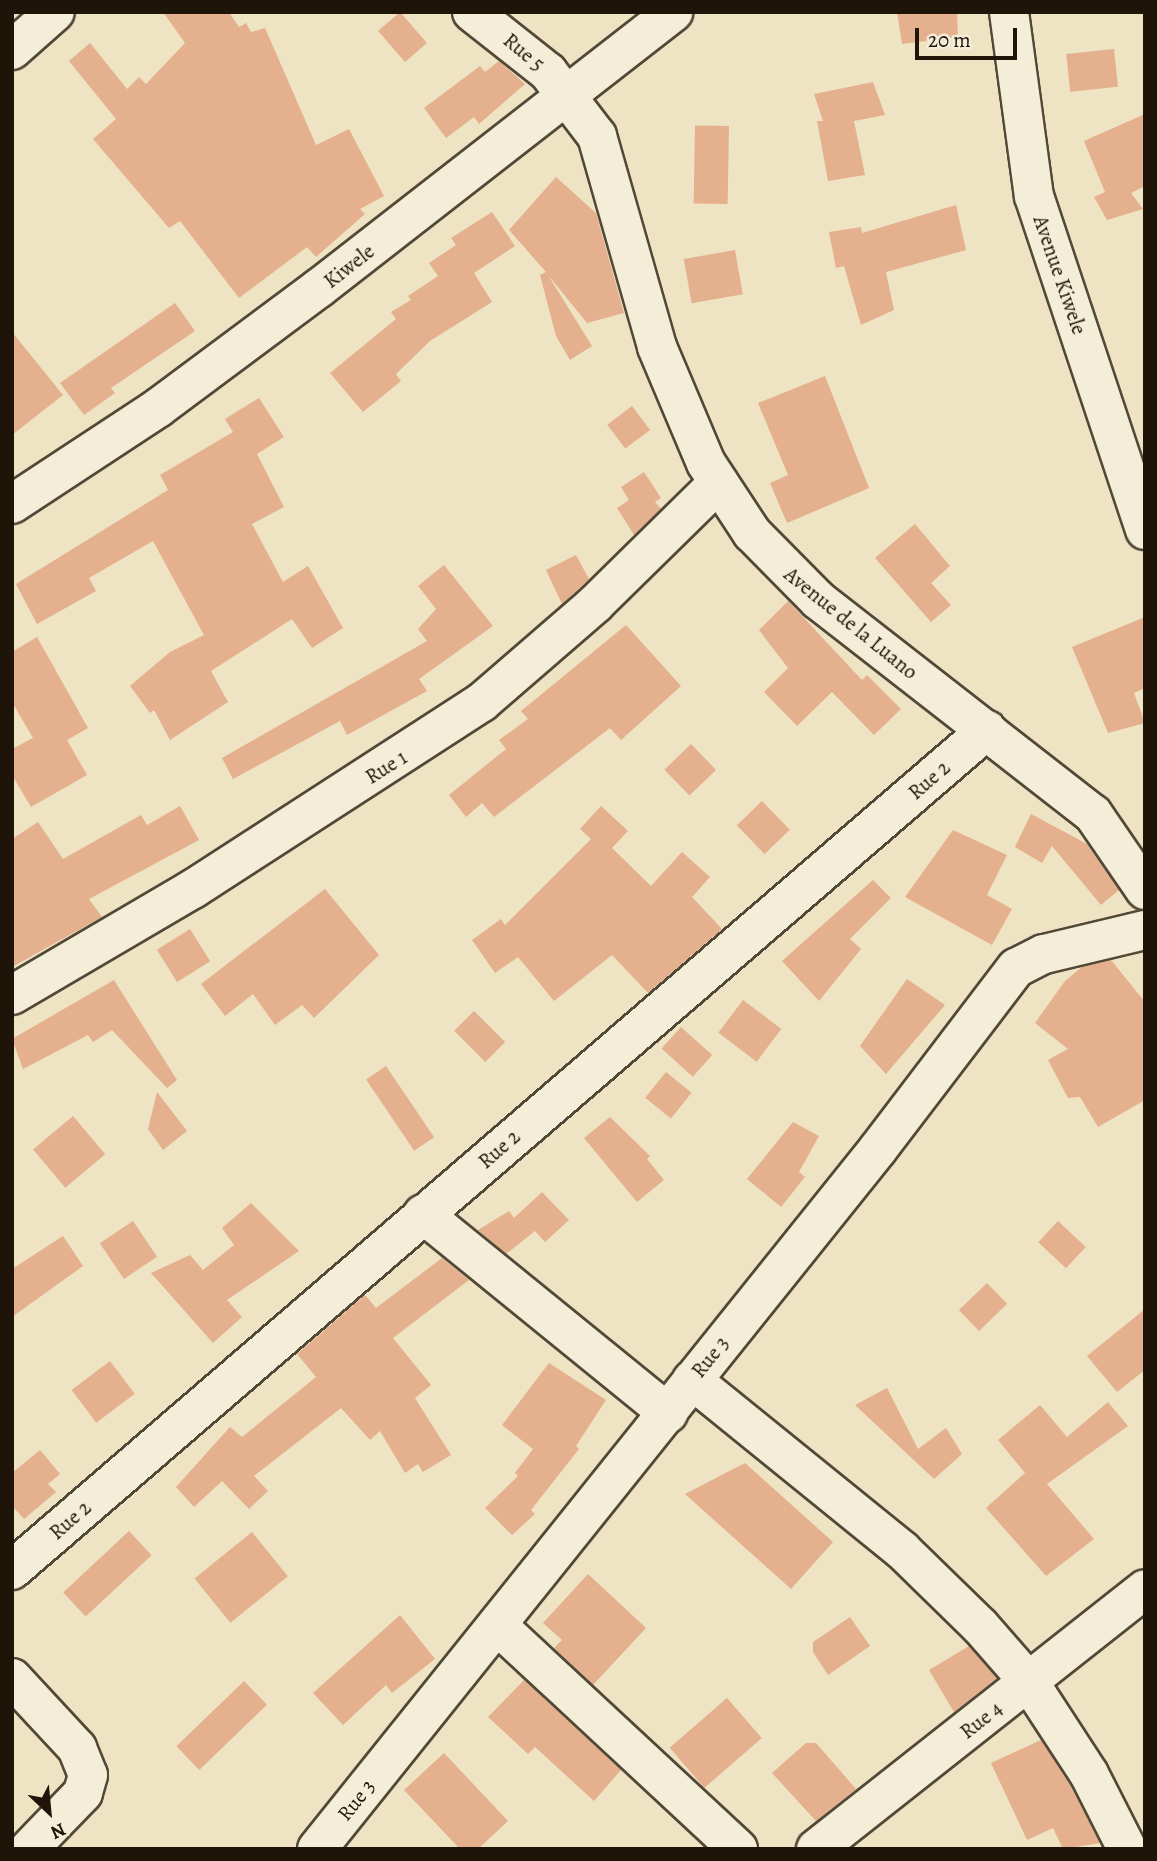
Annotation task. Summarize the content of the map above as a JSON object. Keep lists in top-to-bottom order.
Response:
{
  "streets": {
    "street": [
      "Rue 5",
      "Kiwele",
      "Avenue Kiwele",
      "Avenue de la Luano",
      "Rue 1",
      "Rue 2",
      "Rue 3",
      "Rue 4"
    ]
  },
  "crossings": [
    ["Rue 5", "Kiwele"],
    ["Rue 5", "Avenue de la Luano"],
    ["Kiwele", "Avenue de la Luano"],
    ["Avenue de la Luano", "Rue 1"],
    ["Avenue de la Luano", "Rue 2"]
  ],
  "scale_bar": "20 m",
  "north": "bottom right"
}
